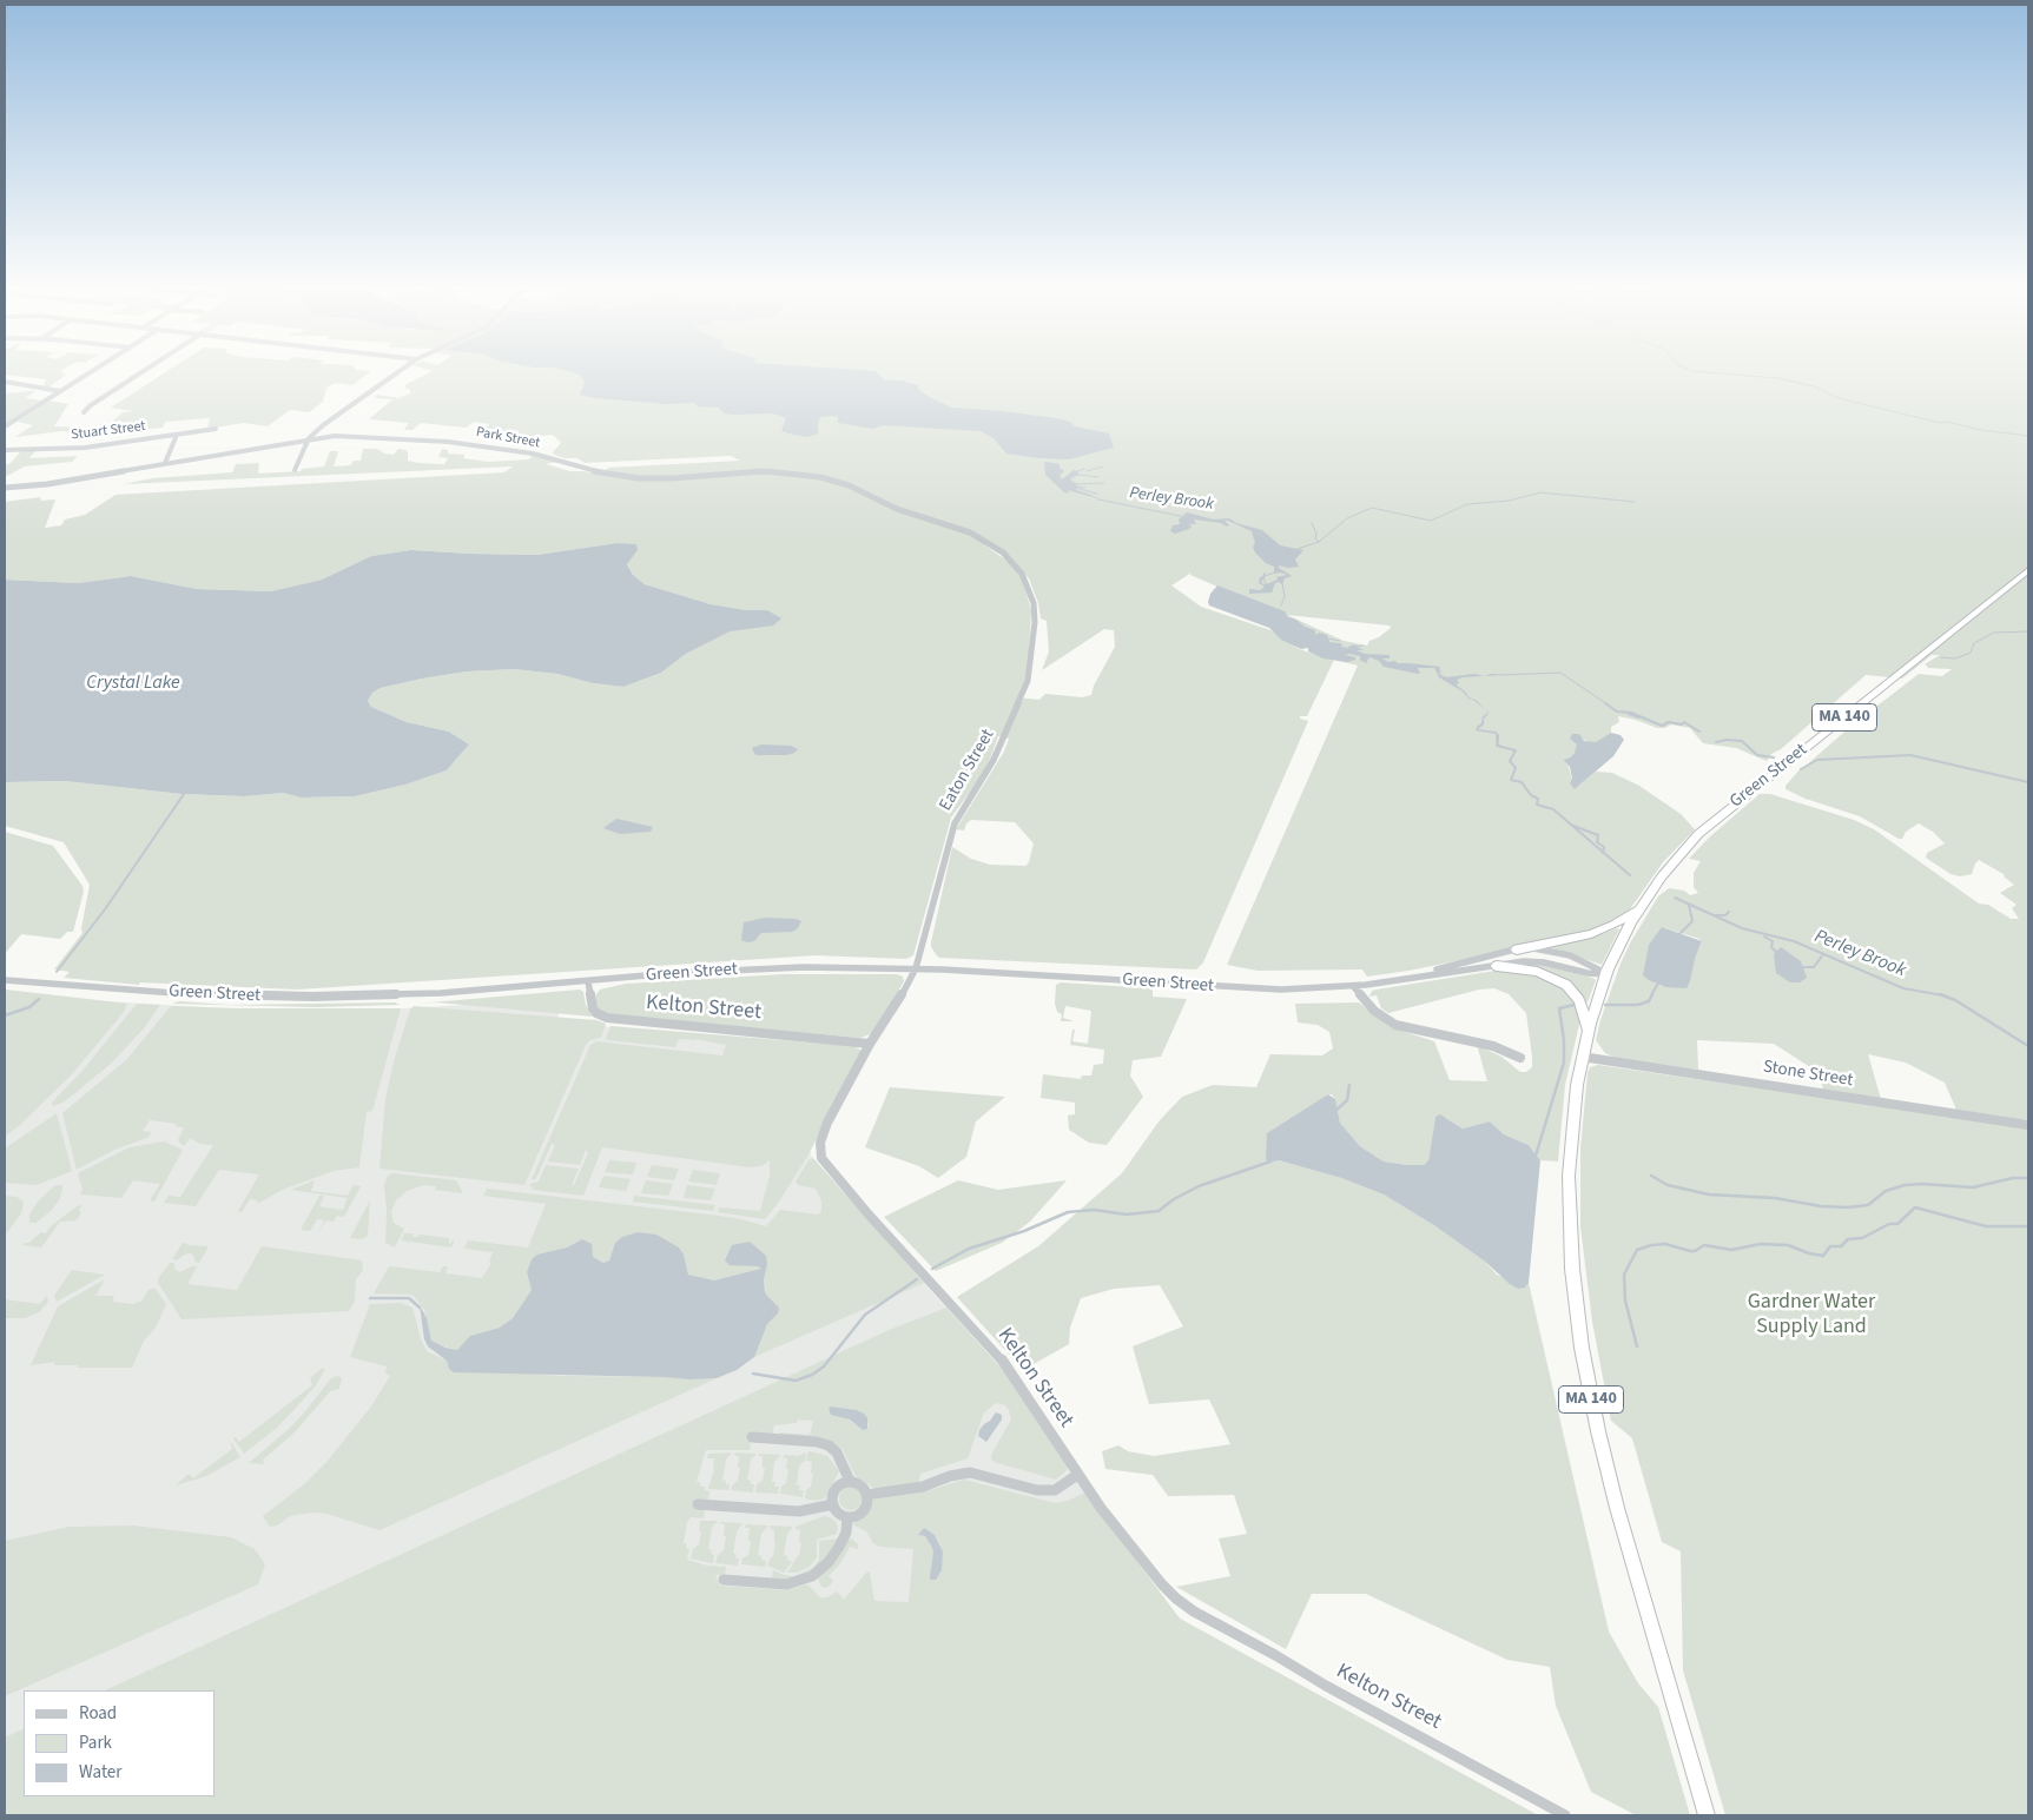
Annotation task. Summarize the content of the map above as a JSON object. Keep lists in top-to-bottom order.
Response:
{
  "streets": {
    "highway": ["MA 140", "Green Street"],
    "street": [
      "Stuart Street",
      "Park Street",
      "Eaton Street",
      "Kelton Street",
      "Stone Street"
    ]
  },
  "crossings": [
    ["Park Street", "Eaton Street"],
    ["MA 140", "Green Street"],
    ["MA 140", "Stone Street"],
    ["Eaton Street", "Green Street"],
    ["Eaton Street", "Kelton Street"],
    ["Green Street", "Kelton Street"]
  ],
  "water": ["Perley Brook", "Crystal Lake"],
  "parks": ["Gardner Water Supply Land"],
  "legend": ["Road", "Park", "Water"]
}
